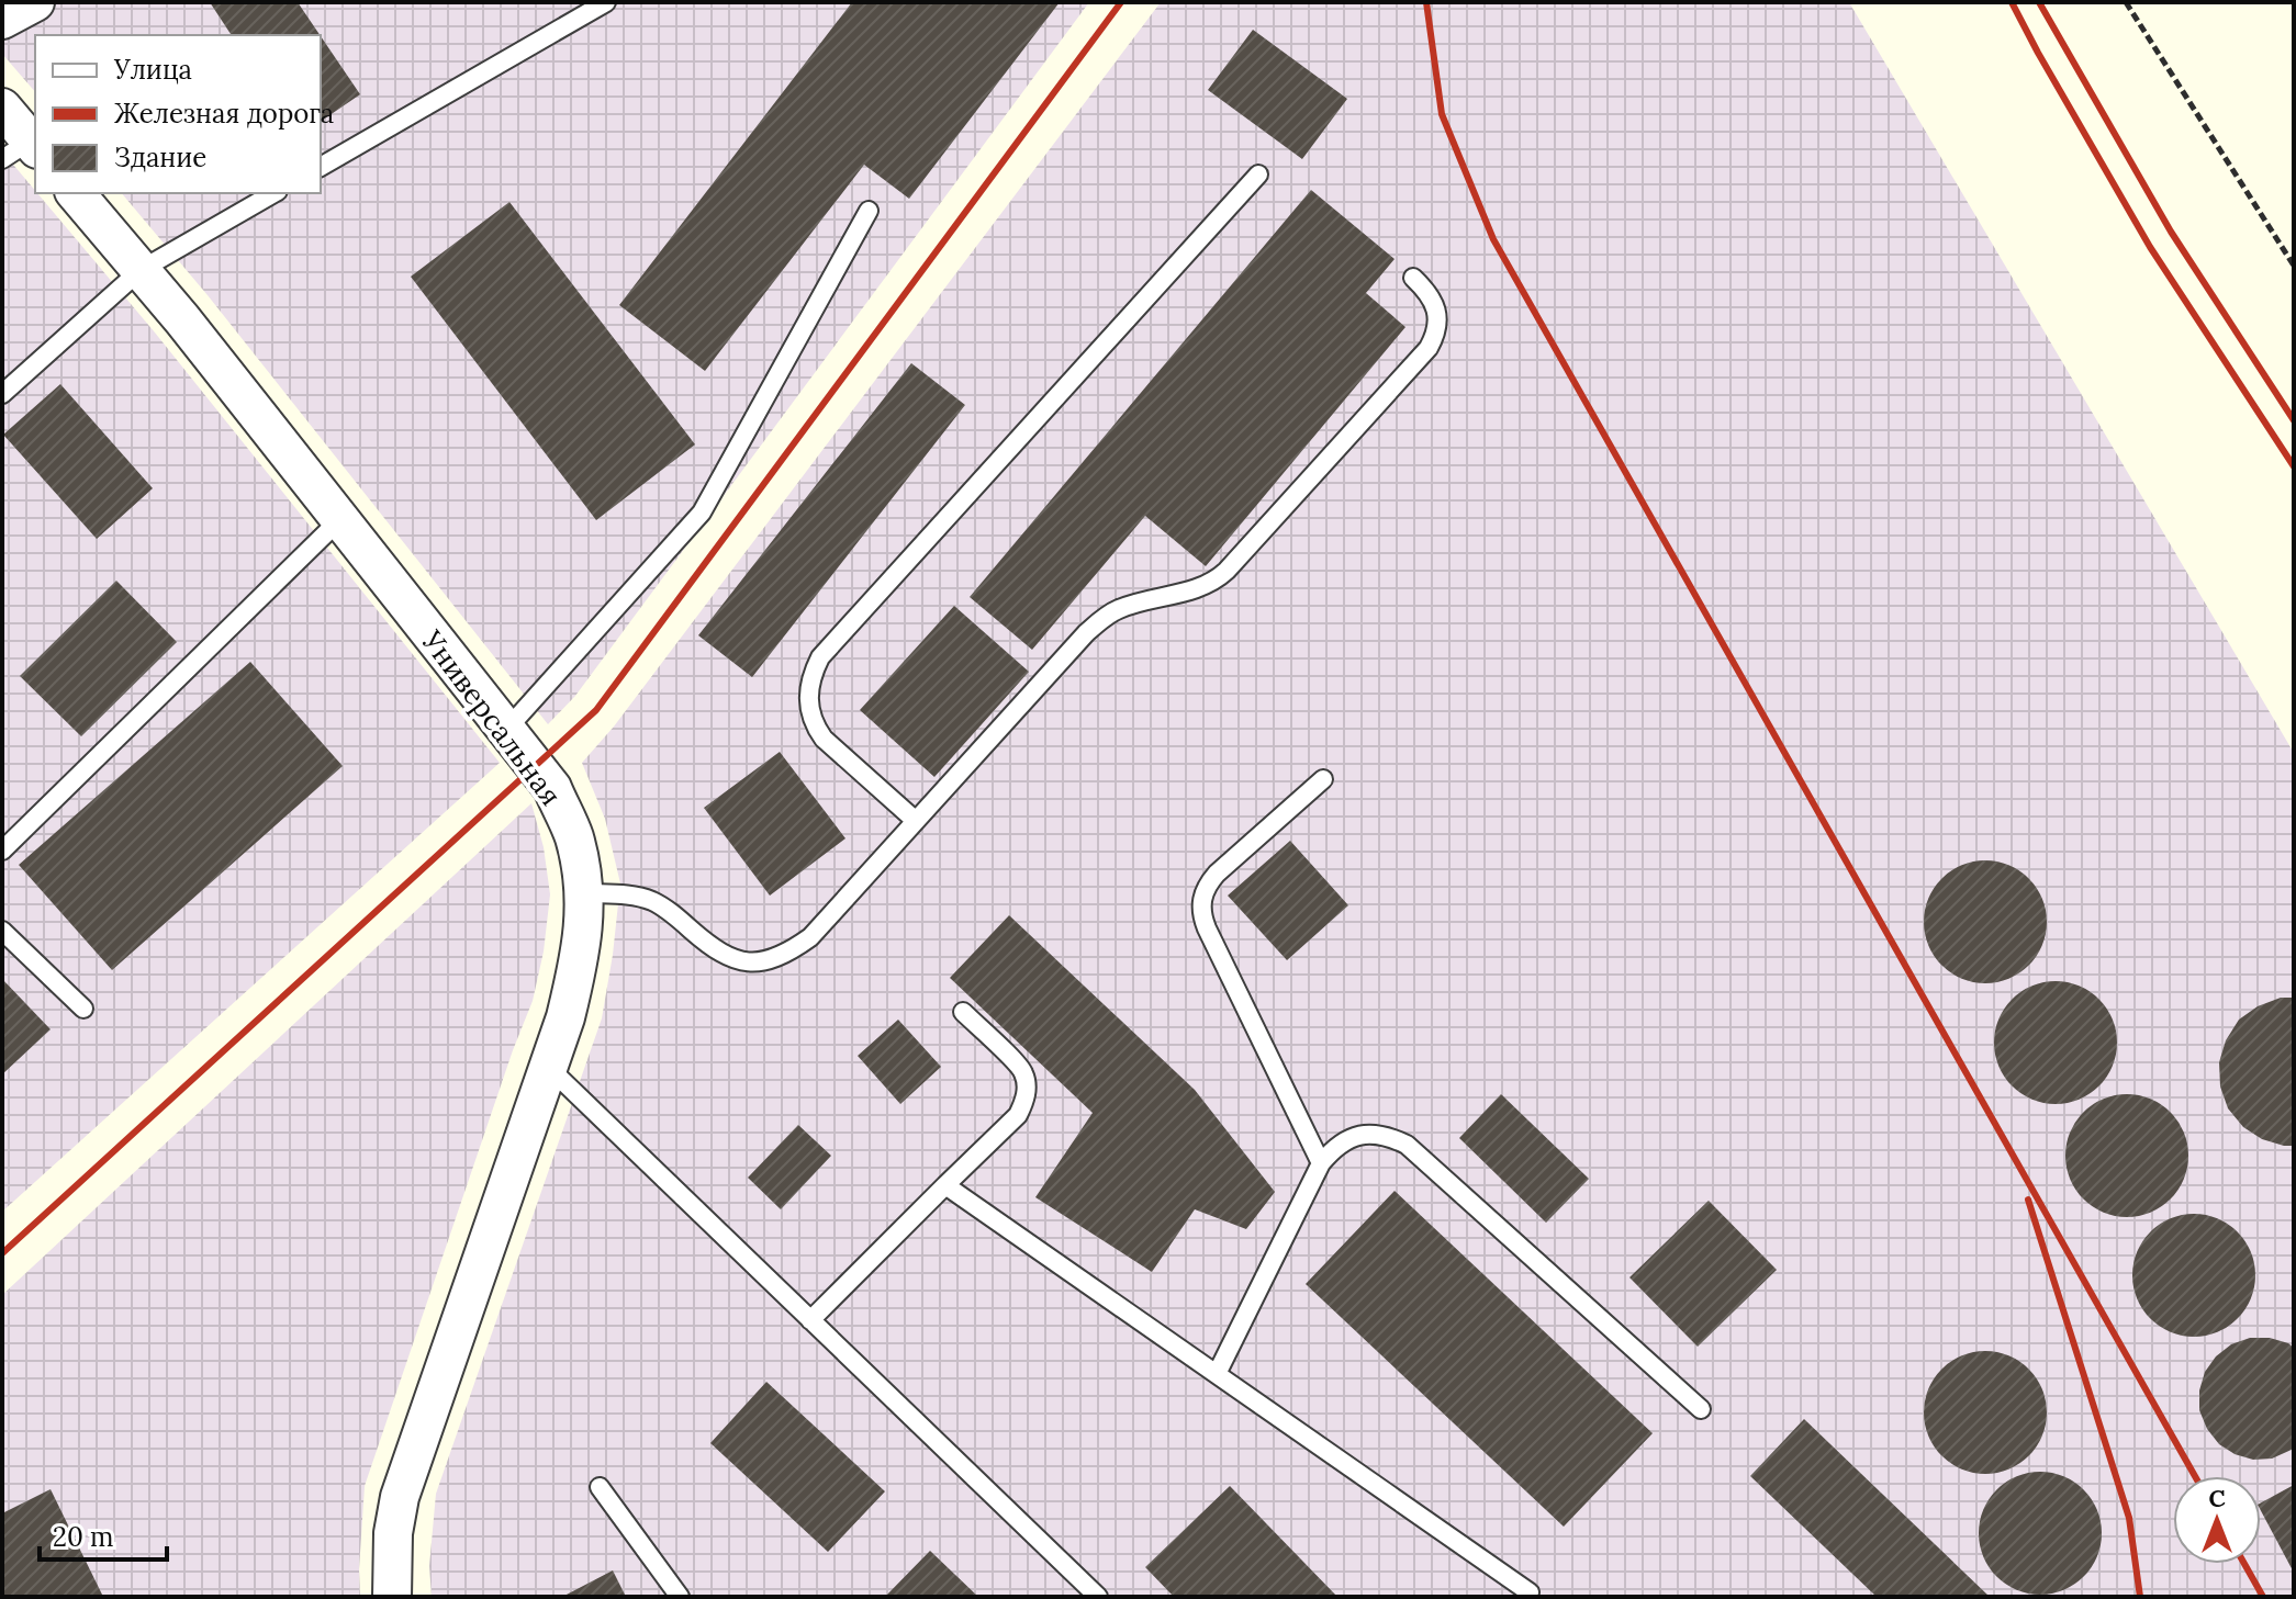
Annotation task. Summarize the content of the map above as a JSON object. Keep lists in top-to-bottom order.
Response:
{
  "streets": {
    "street": ["Универсальная"]
  },
  "legend": ["Улица", "Железная дорога", "Здание"],
  "scale_bar": "20 m",
  "north": "top"
}
